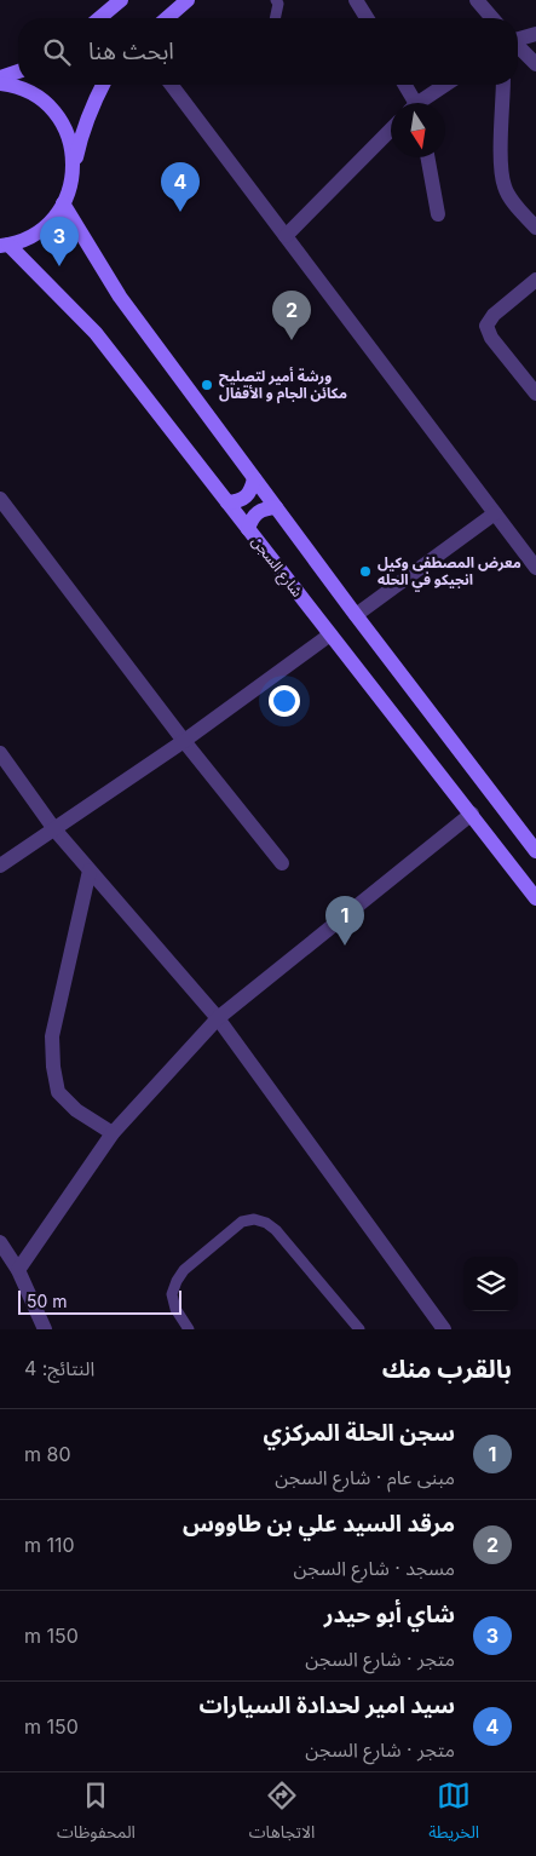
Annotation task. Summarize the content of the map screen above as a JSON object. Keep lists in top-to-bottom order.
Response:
{
  "streets": {
    "main road": ["شارع السجن"]
  },
  "places": ["ورشة أمير لتصليح مكائن الجام و الأقفال", "معرض المصطفى وكيل انجيكو في الحله"],
  "scale_bar": "50 m",
  "north": "bottom",
  "page": {
    "search": "ابحث هنا",
    "pins": [
      "4",
      "3",
      "2",
      "1"
    ],
    "scale": "50 m",
    "heading": ["بالقرب منك", "النتائج: 4"],
    "list": [
      {
        "mark": "1",
        "name": "سجن الحلة المركزي",
        "note": "مبنى عام · شارع السجن",
        "value": "80 m"
      },
      {
        "mark": "2",
        "name": "مرقد السيد علي بن طاووس",
        "note": "مسجد · شارع السجن",
        "value": "110 m"
      },
      {
        "mark": "3",
        "name": "شاي أبو حيدر",
        "note": "متجر · شارع السجن",
        "value": "150 m"
      },
      {
        "mark": "4",
        "name": "سيد امير لحدادة السيارات",
        "note": "متجر · شارع السجن",
        "value": "150 m"
      }
    ],
    "nav": ["الخريطة", "الاتجاهات", "المحفوظات"]
  }
}
